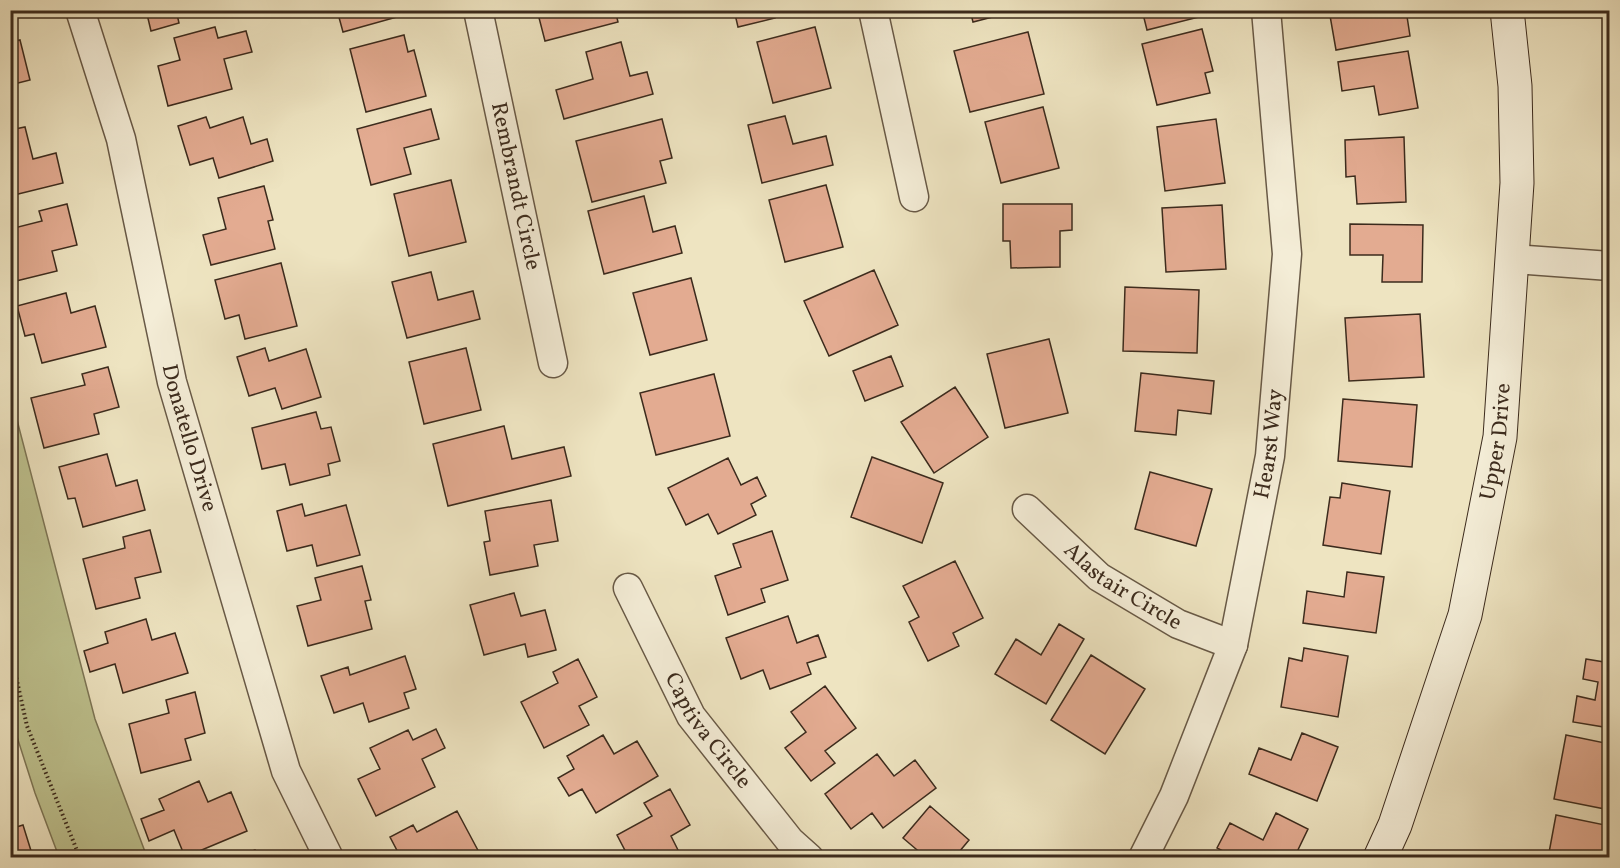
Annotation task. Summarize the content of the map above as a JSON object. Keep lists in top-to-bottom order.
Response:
{
  "streets": {
    "main road": ["Upper Drive"],
    "street": [
      "Rembrandt Circle",
      "Donatello Drive",
      "Hearst Way",
      "Alastair Circle",
      "Captiva Circle"
    ]
  },
  "crossings": [
    ["Hearst Way", "Alastair Circle"]
  ]
}
